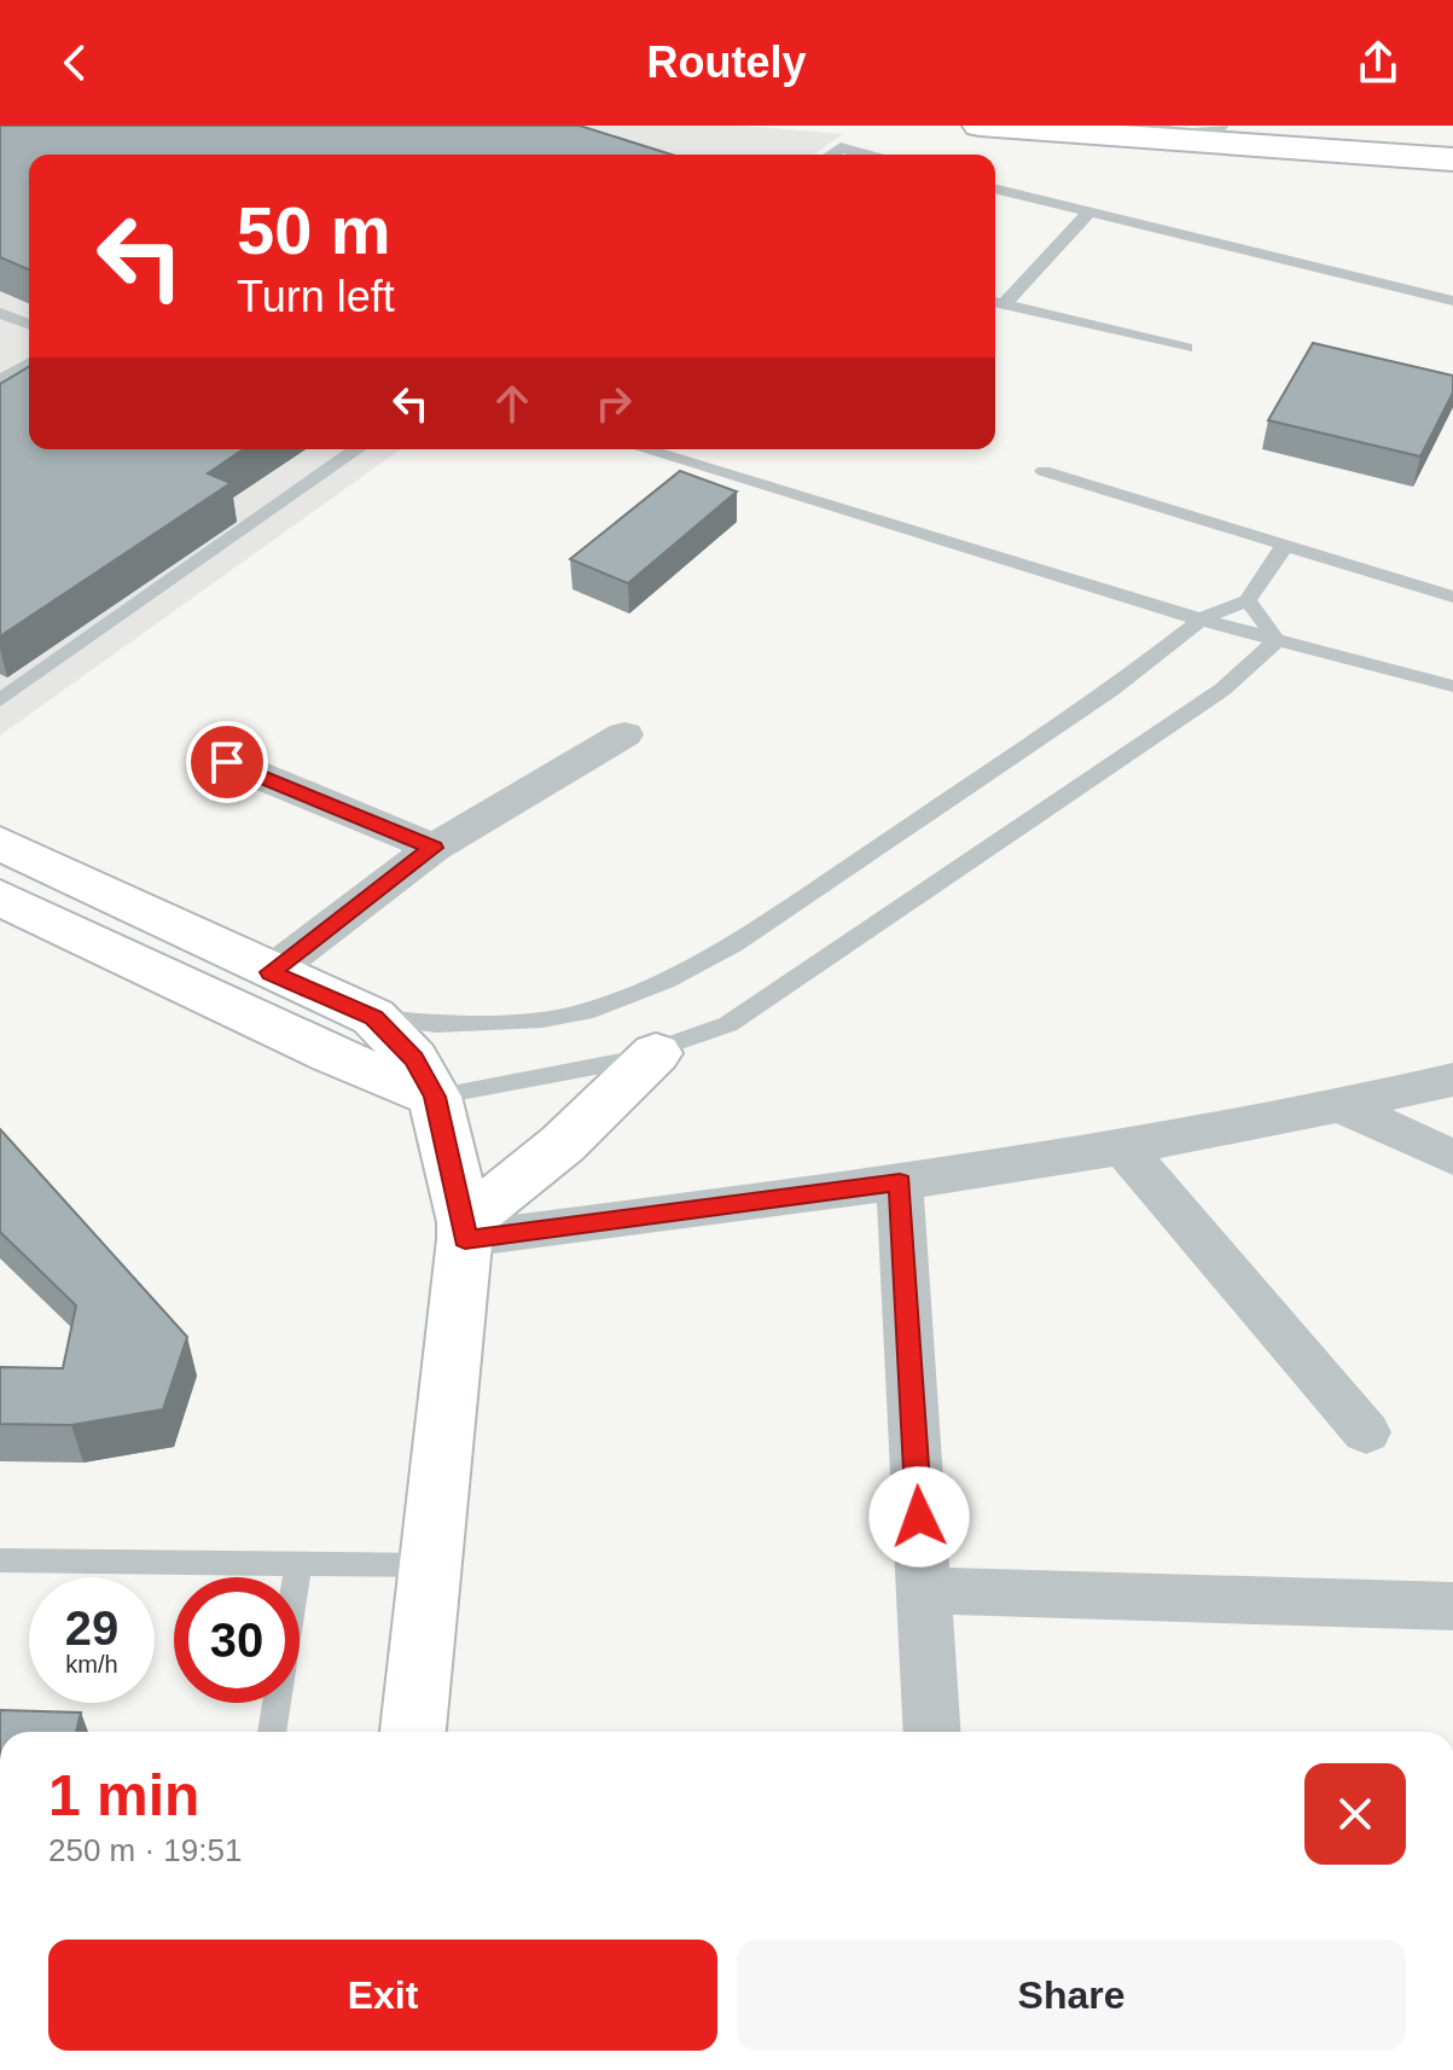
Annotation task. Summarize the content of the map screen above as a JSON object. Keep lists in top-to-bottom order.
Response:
{
  "page": {
    "header": "Routely",
    "turn": ["50 m", "Turn left"],
    "speed": "29 km/h",
    "limit": "30",
    "heading": ["1 min", "250 m · 19:51"],
    "buttons": ["Exit", "Share"]
  }
}
